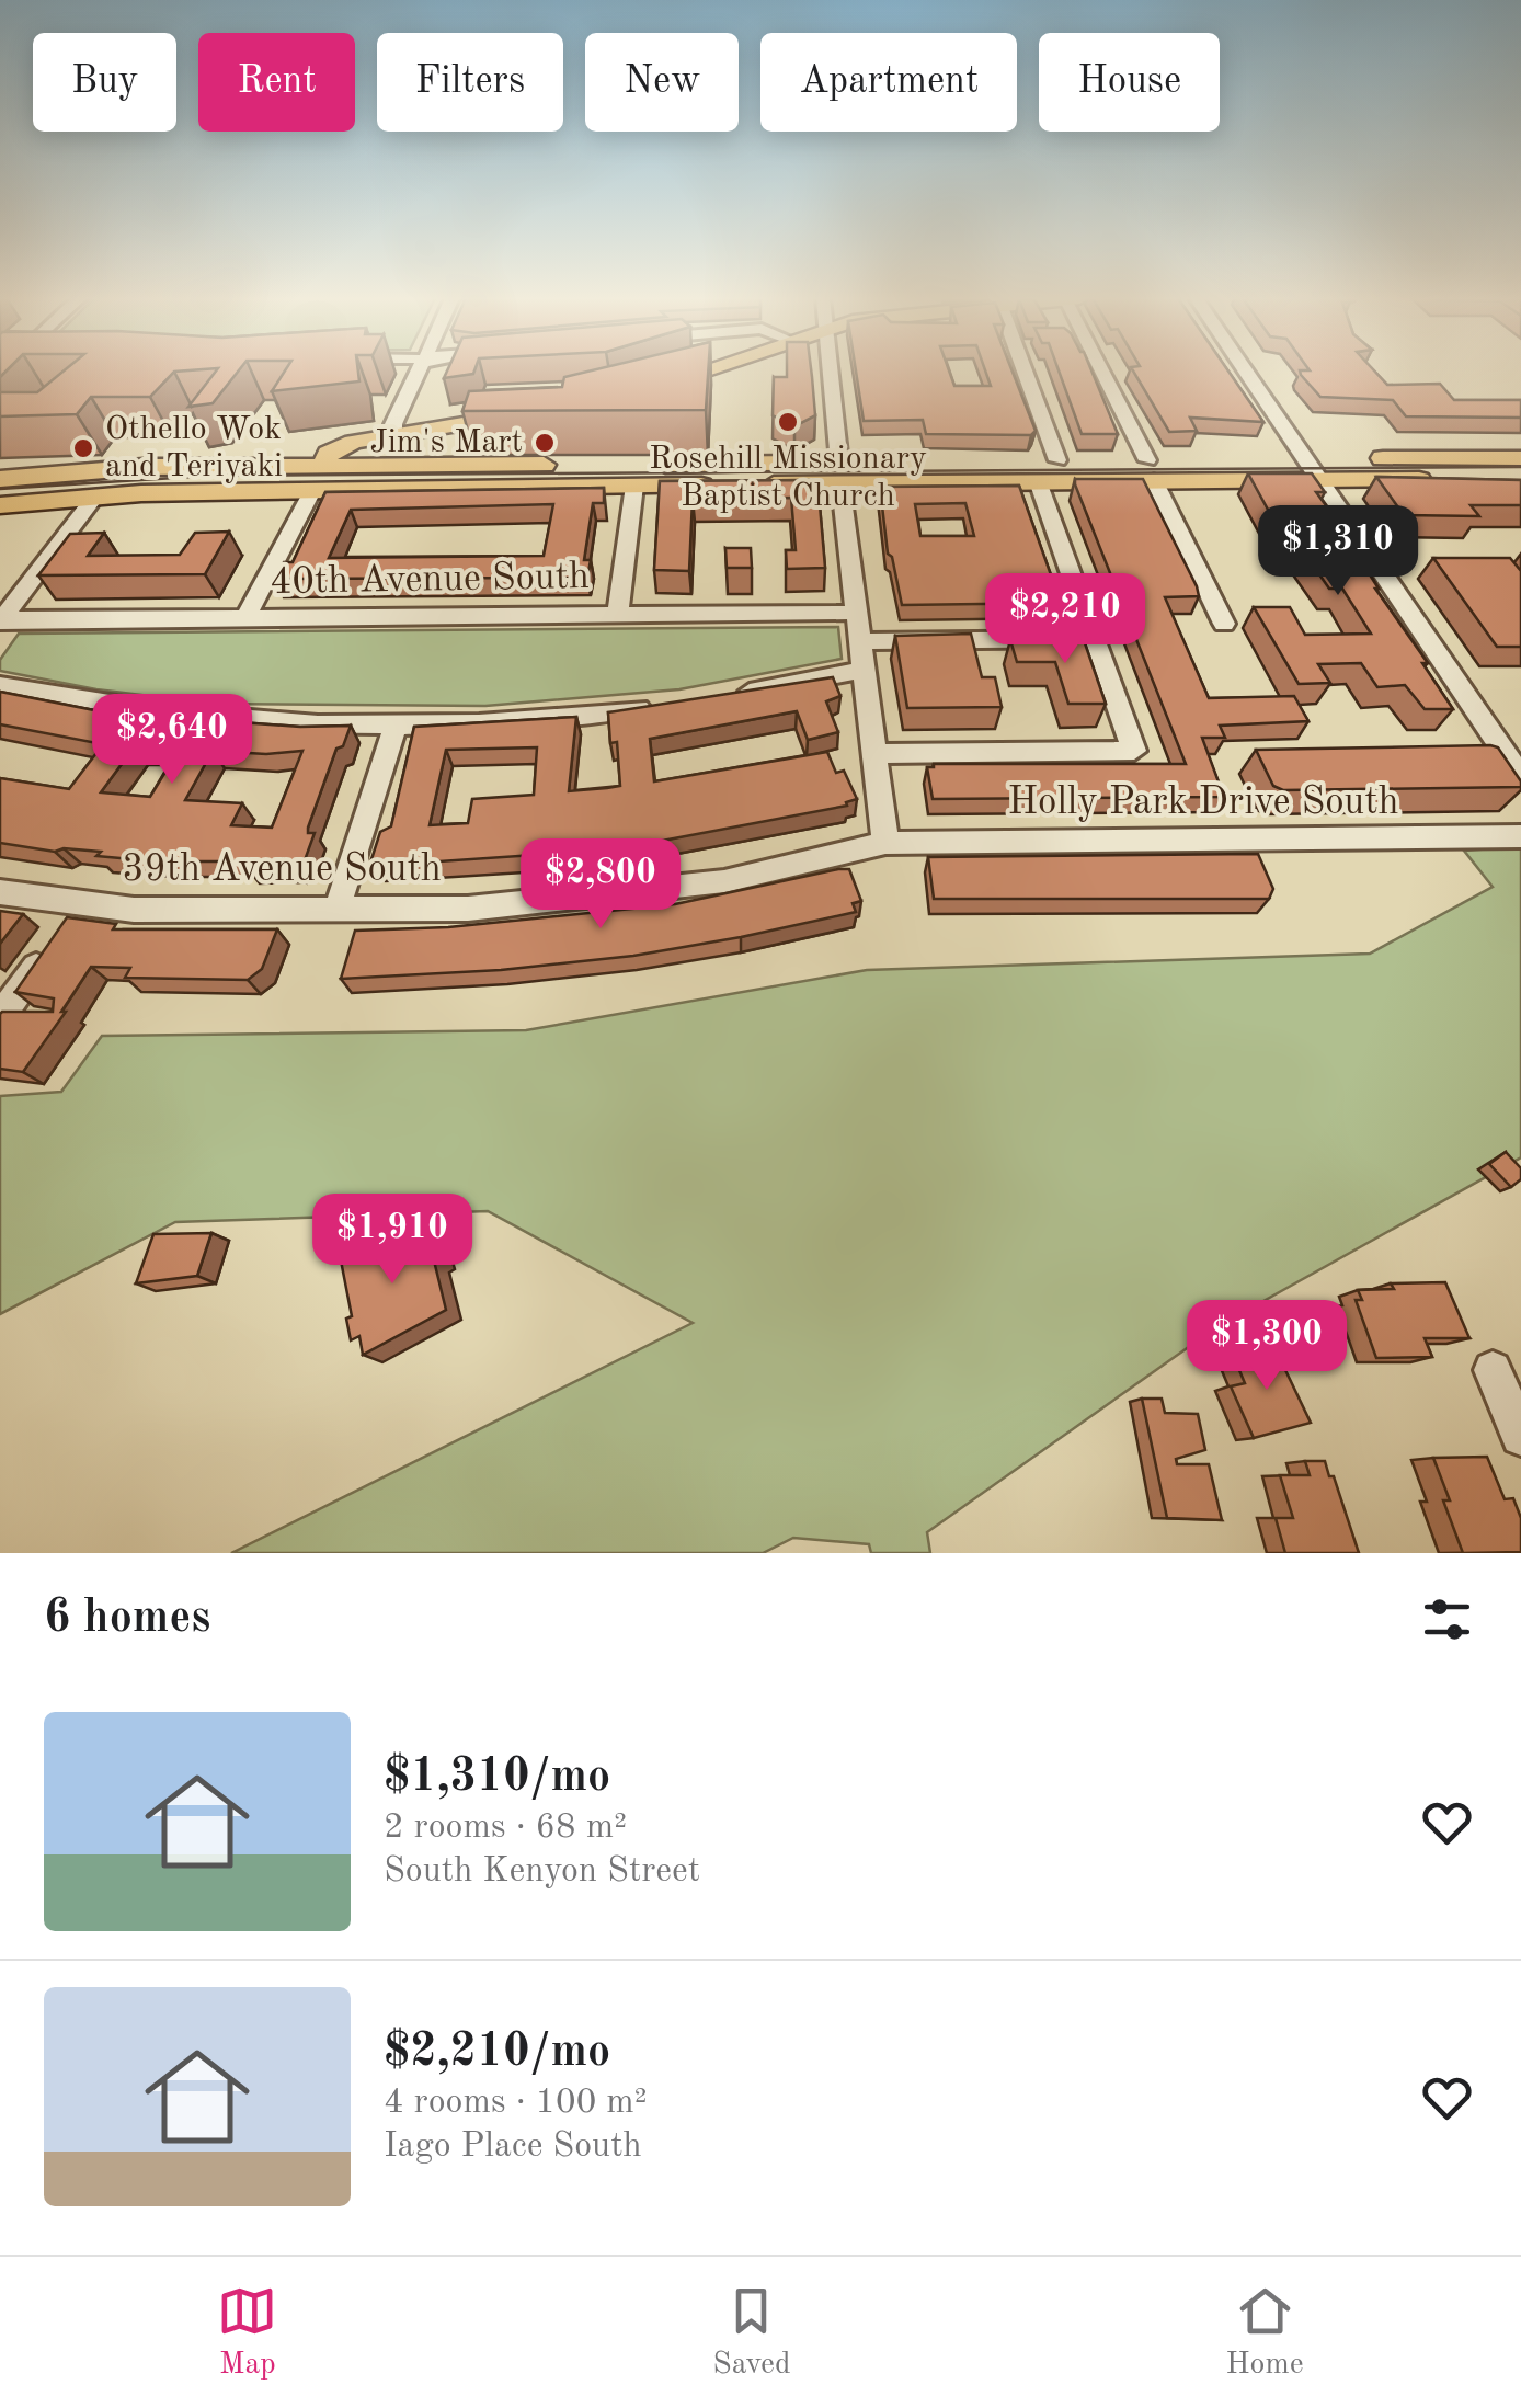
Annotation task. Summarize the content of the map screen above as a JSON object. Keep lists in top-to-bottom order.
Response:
{
  "streets": {
    "street": ["40th Avenue South", "Holly Park Drive South", "39th Avenue South"]
  },
  "crossings": [
    ["Holly Park Drive South", "39th Avenue South"]
  ],
  "places": ["Rosehill Missionary Baptist Church", "Jim's Mart", "Othello Wok and Teriyaki"],
  "page": {
    "chip": [
      "Buy",
      "Rent",
      "Filters",
      "New",
      "Apartment",
      "House"
    ],
    "price": [
      "$1,310",
      "$2,210",
      "$2,640",
      "$2,800",
      "$1,910",
      "$1,300"
    ],
    "heading": "6 homes",
    "list": [
      {
        "name": "$1,310/mo",
        "note": "2 rooms · 68 m² · South Kenyon Street"
      },
      {
        "name": "$2,210/mo",
        "note": "4 rooms · 100 m² · Iago Place South"
      }
    ],
    "tabs": ["Map", "Saved", "Home"]
  }
}
